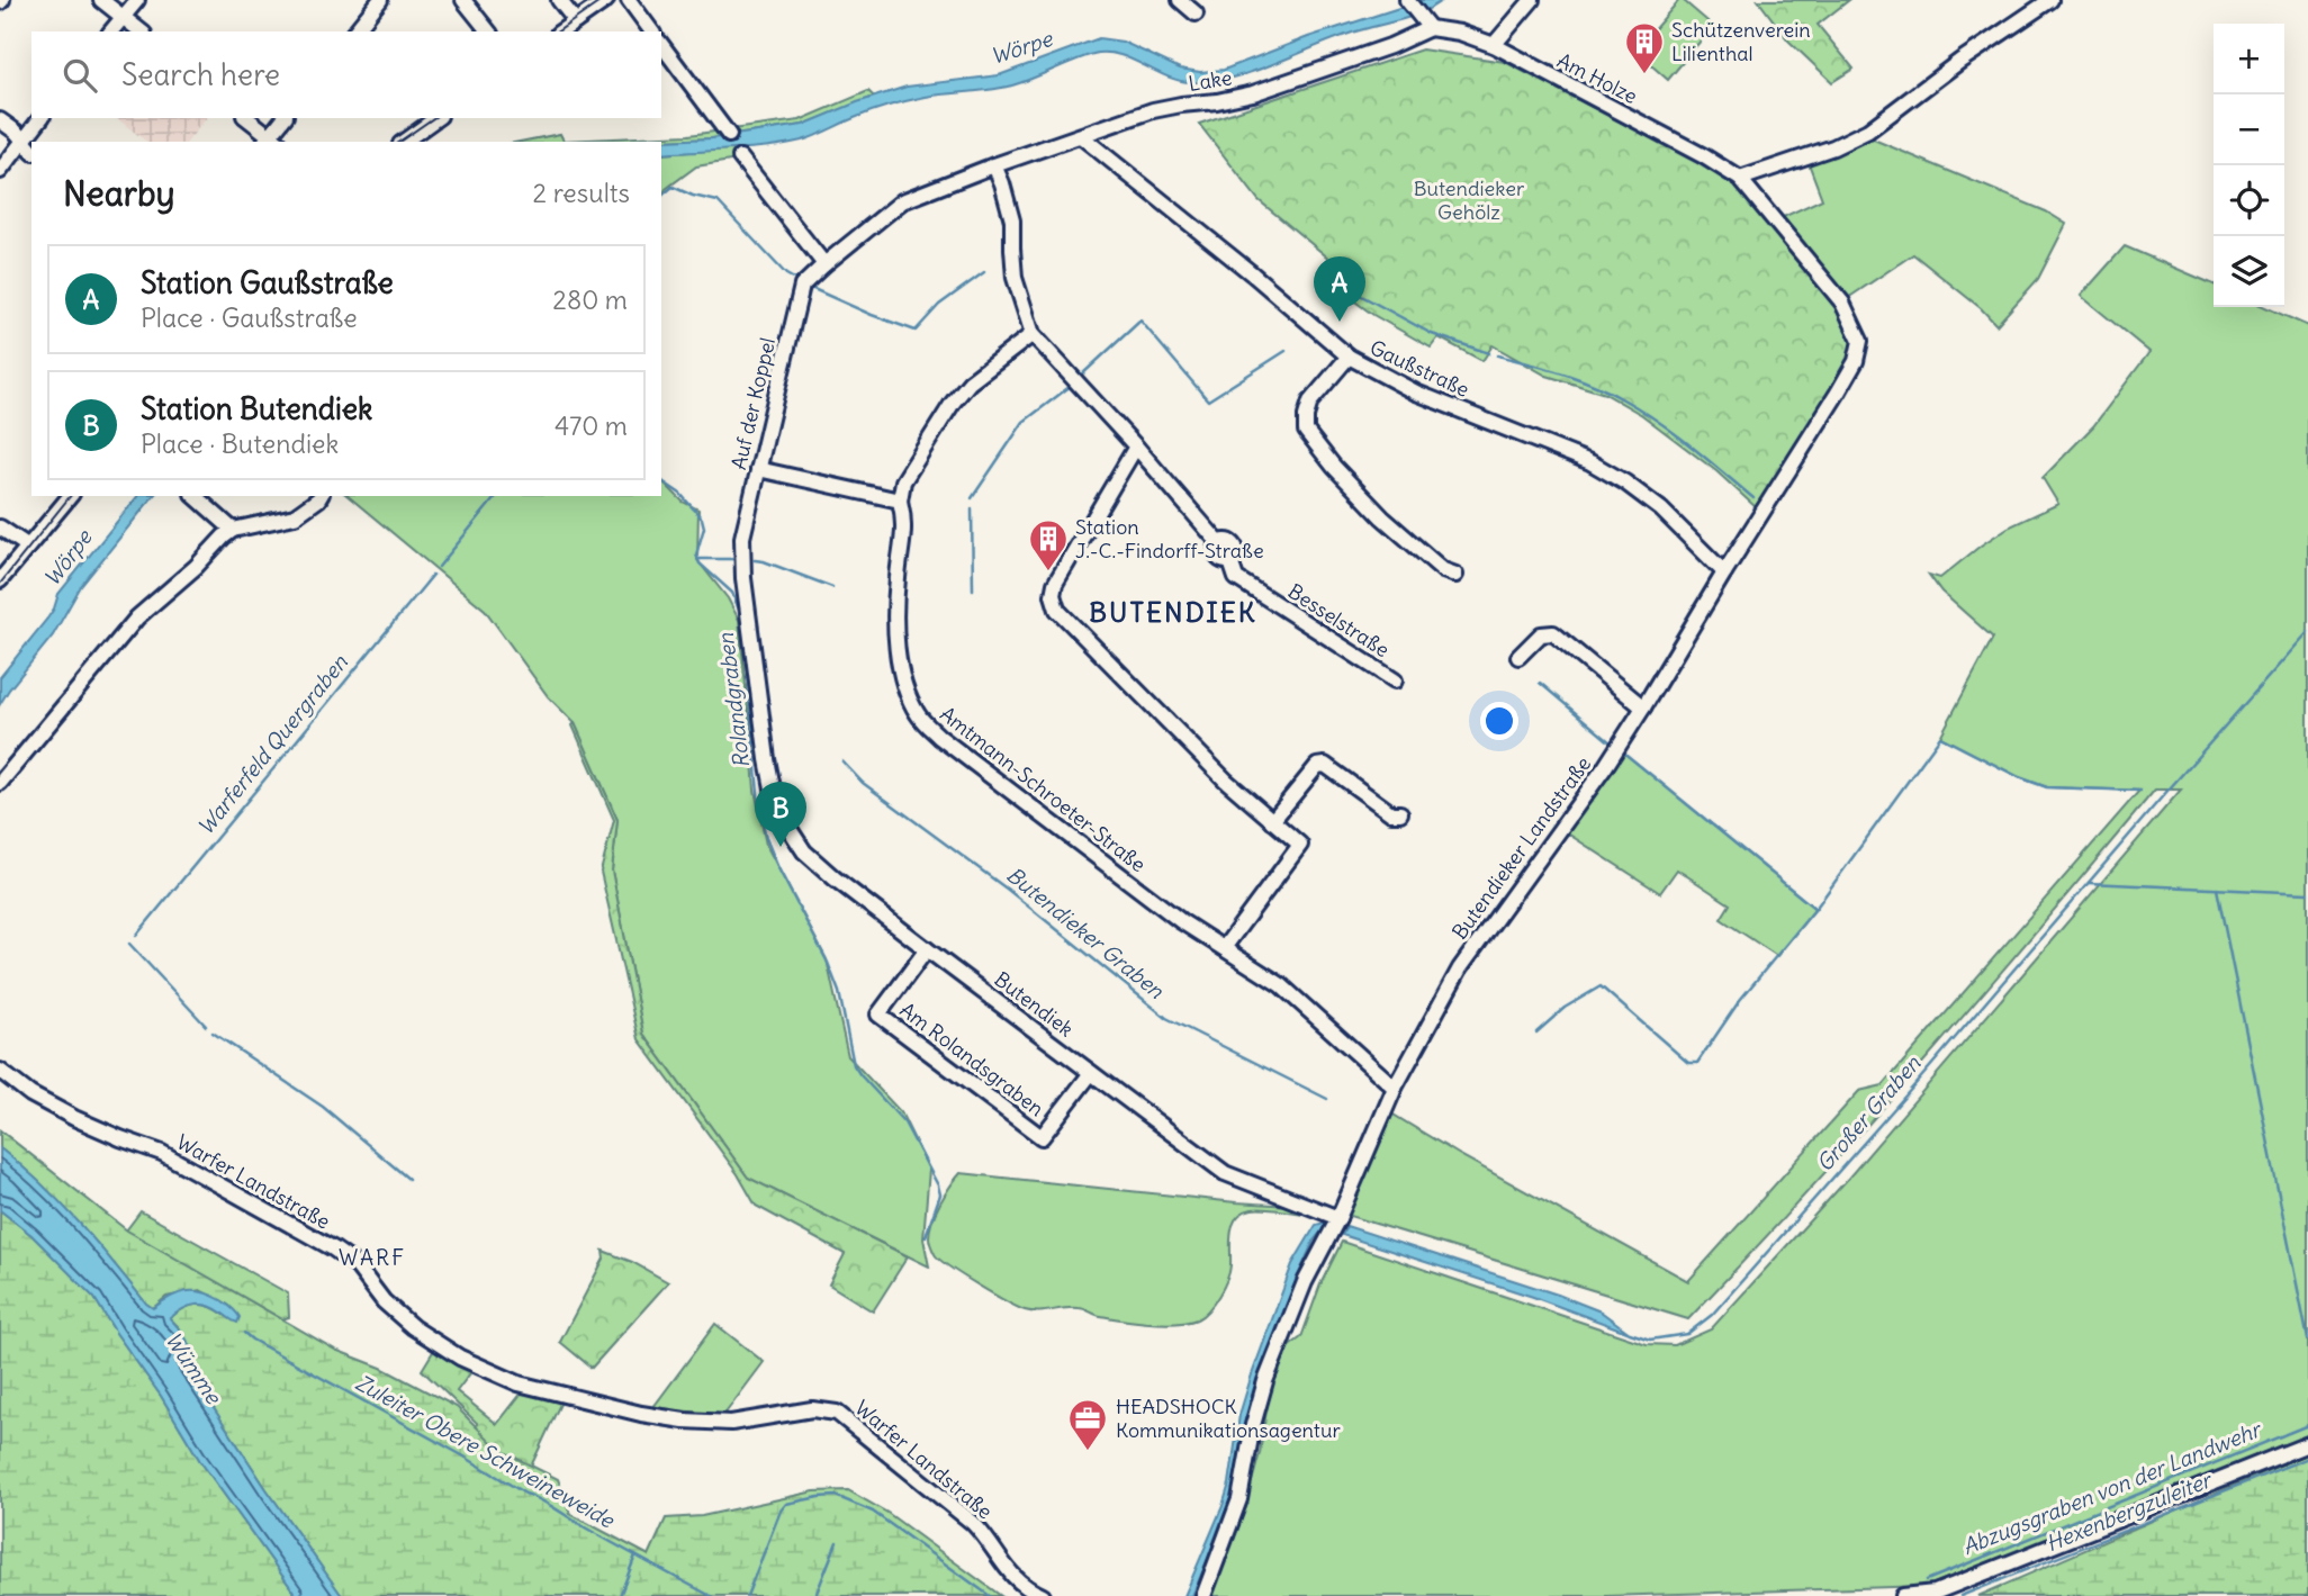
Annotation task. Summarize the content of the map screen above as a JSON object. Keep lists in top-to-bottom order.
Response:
{
  "streets": {
    "street": [
      "Am Holze",
      "Lake",
      "Gaußstraße",
      "Auf der Koppel",
      "Besselstraße",
      "Amtmann-Schroeter-Straße",
      "Butendieker Landstraße",
      "Butendiek",
      "Am Rolandsgraben",
      "Warfer Landstraße"
    ]
  },
  "crossings": [
    ["Am Holze", "Lake"],
    ["Am Holze", "Butendieker Landstraße"],
    ["Lake", "Gaußstraße"],
    ["Lake", "Auf der Koppel"],
    ["Gaußstraße", "Butendieker Landstraße"],
    ["Auf der Koppel", "Butendiek"],
    ["Amtmann-Schroeter-Straße", "Butendieker Landstraße"],
    ["Butendieker Landstraße", "Butendiek"],
    ["Butendiek", "Am Rolandsgraben"]
  ],
  "districts": ["BUTENDIEK", "WARF"],
  "water": [
    "Wörpe",
    "Rolandgraben",
    "Warferfeld Quergraben",
    "Butendieker Graben",
    "Großer Graben",
    "Wümme",
    "Zuleiter Obere Schweineweide",
    "Abzugsgraben von der Landwehr",
    "Hexenbergzuleiter"
  ],
  "parks": ["Butendieker Gehölz"],
  "places": {
    "building": ["Schützenverein Lilienthal", "Station J.-C.-Findorff-Straße"],
    "office": ["HEADSHOCK Kommunikationsagentur"]
  },
  "page": {
    "map_buttons": ["+", "−"],
    "search": "Search here",
    "heading": ["Nearby", "2 results"],
    "list": [
      {
        "mark": "A",
        "name": "Station Gaußstraße",
        "note": "Place · Gaußstraße",
        "value": "280 m"
      },
      {
        "mark": "B",
        "name": "Station Butendiek",
        "note": "Place · Butendiek",
        "value": "470 m"
      }
    ],
    "pins": ["A", "B"]
  }
}
